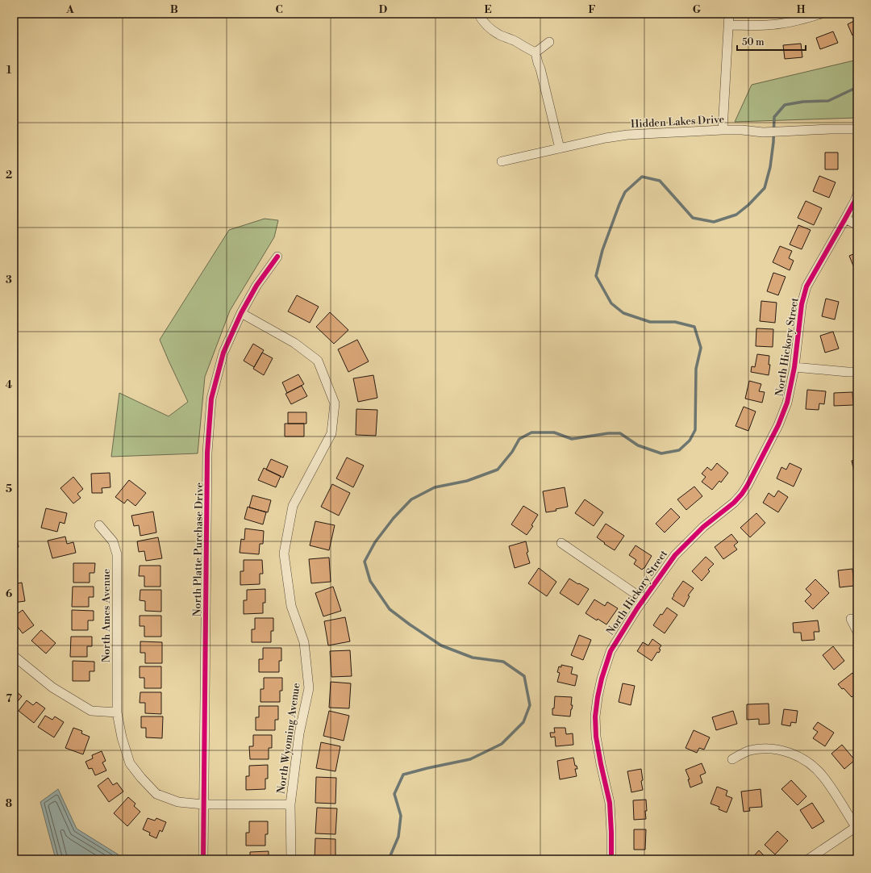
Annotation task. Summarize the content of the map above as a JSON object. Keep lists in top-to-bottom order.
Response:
{
  "streets": {
    "street": [
      "Hidden Lakes Drive",
      "North Hickory Street",
      "North Platte Purchase Drive",
      "North Ames Avenue",
      "North Wyoming Avenue"
    ]
  },
  "crossings": [
    ["North Platte Purchase Drive", "North Ames Avenue"],
    ["North Platte Purchase Drive", "North Wyoming Avenue"],
    ["North Ames Avenue", "North Wyoming Avenue"]
  ],
  "scale_bar": "50 m",
  "grid": {
    "columns": [
      "A",
      "B",
      "C",
      "D",
      "E",
      "F",
      "G",
      "H"
    ],
    "rows": [
      "1",
      "2",
      "3",
      "4",
      "5",
      "6",
      "7",
      "8"
    ]
  }
}
